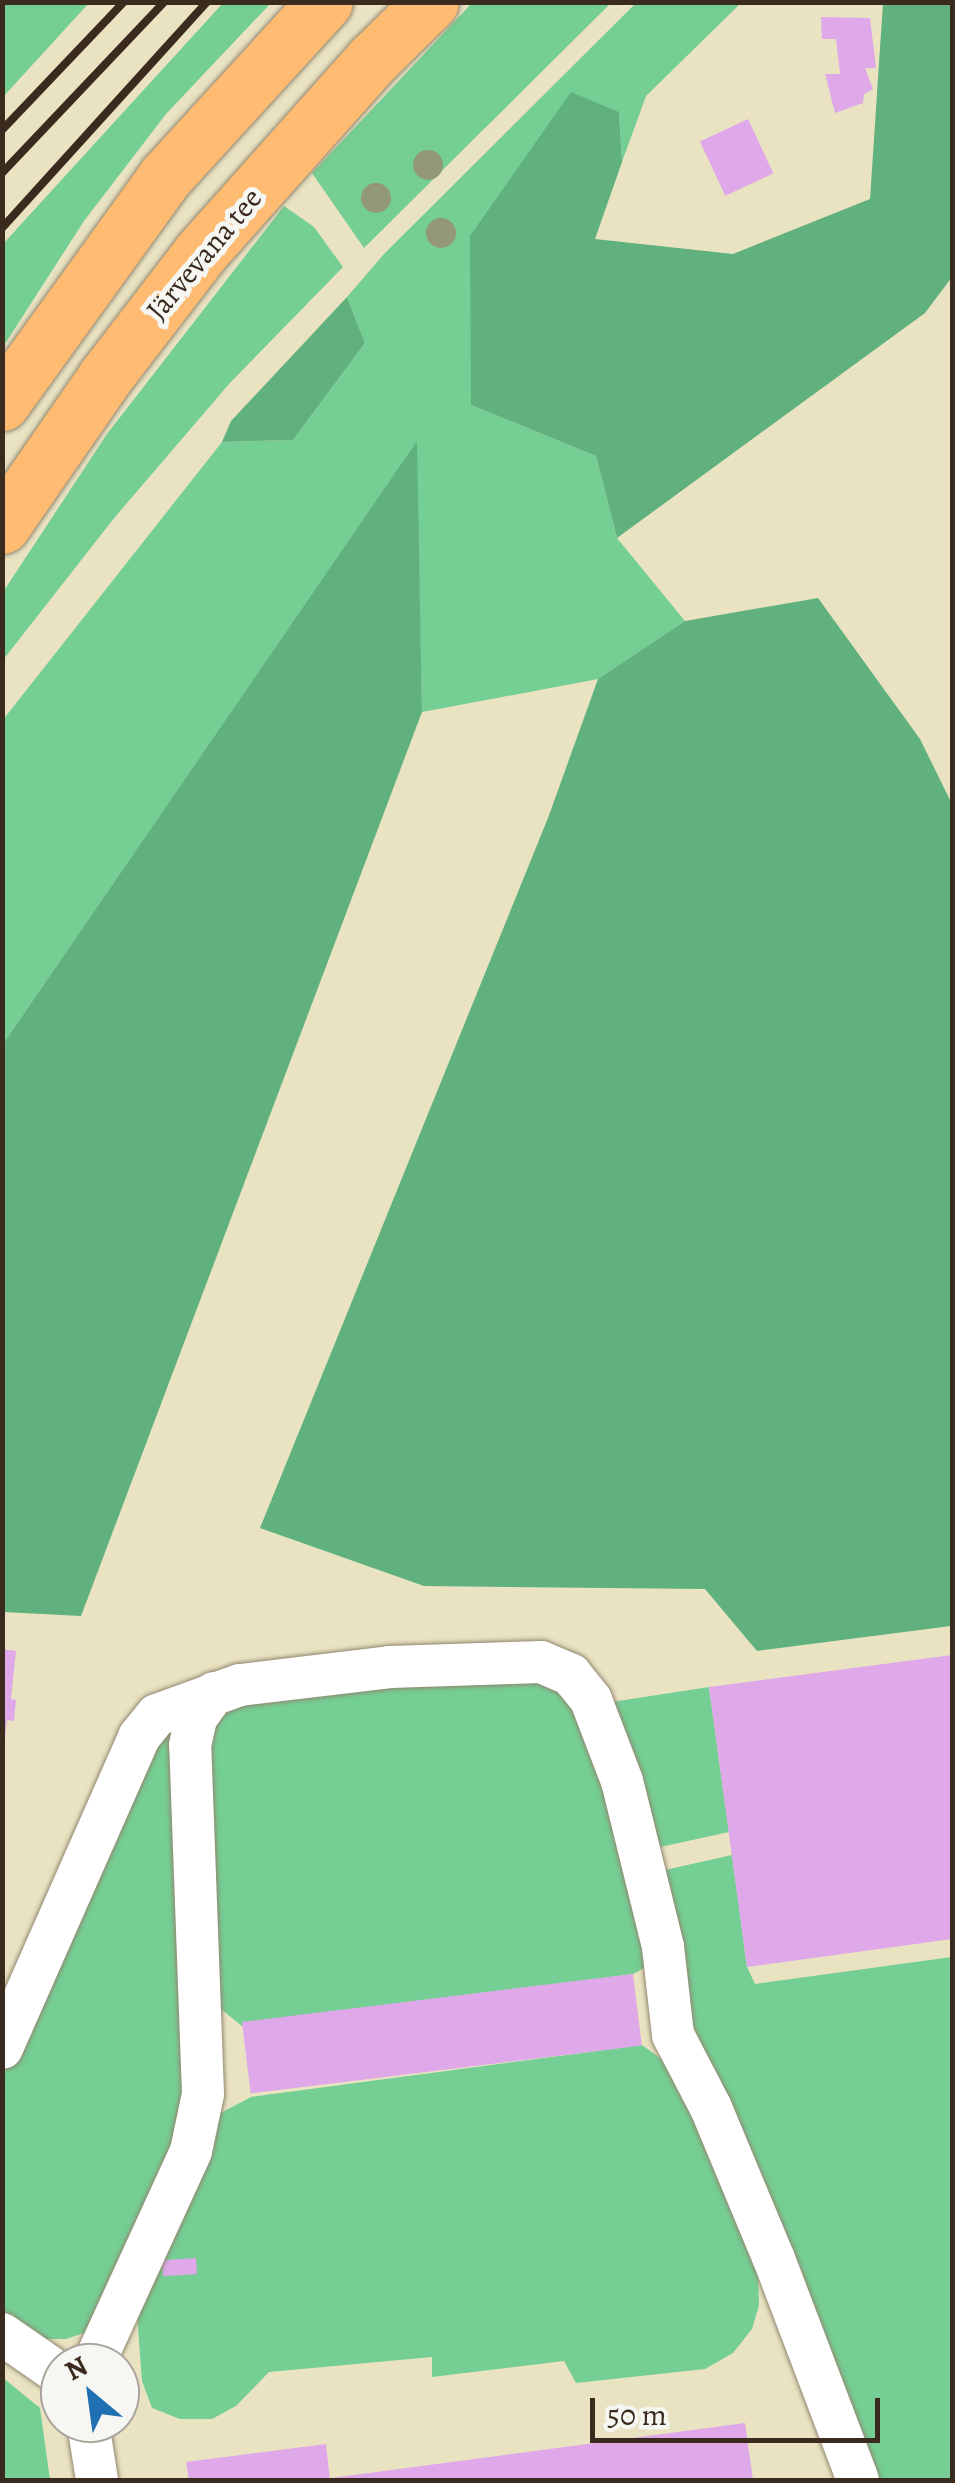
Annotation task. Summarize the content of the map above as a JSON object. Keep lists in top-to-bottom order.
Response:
{
  "streets": {
    "main road": ["Järvevana tee"]
  },
  "scale_bar": "50 m",
  "north": "top left"
}
